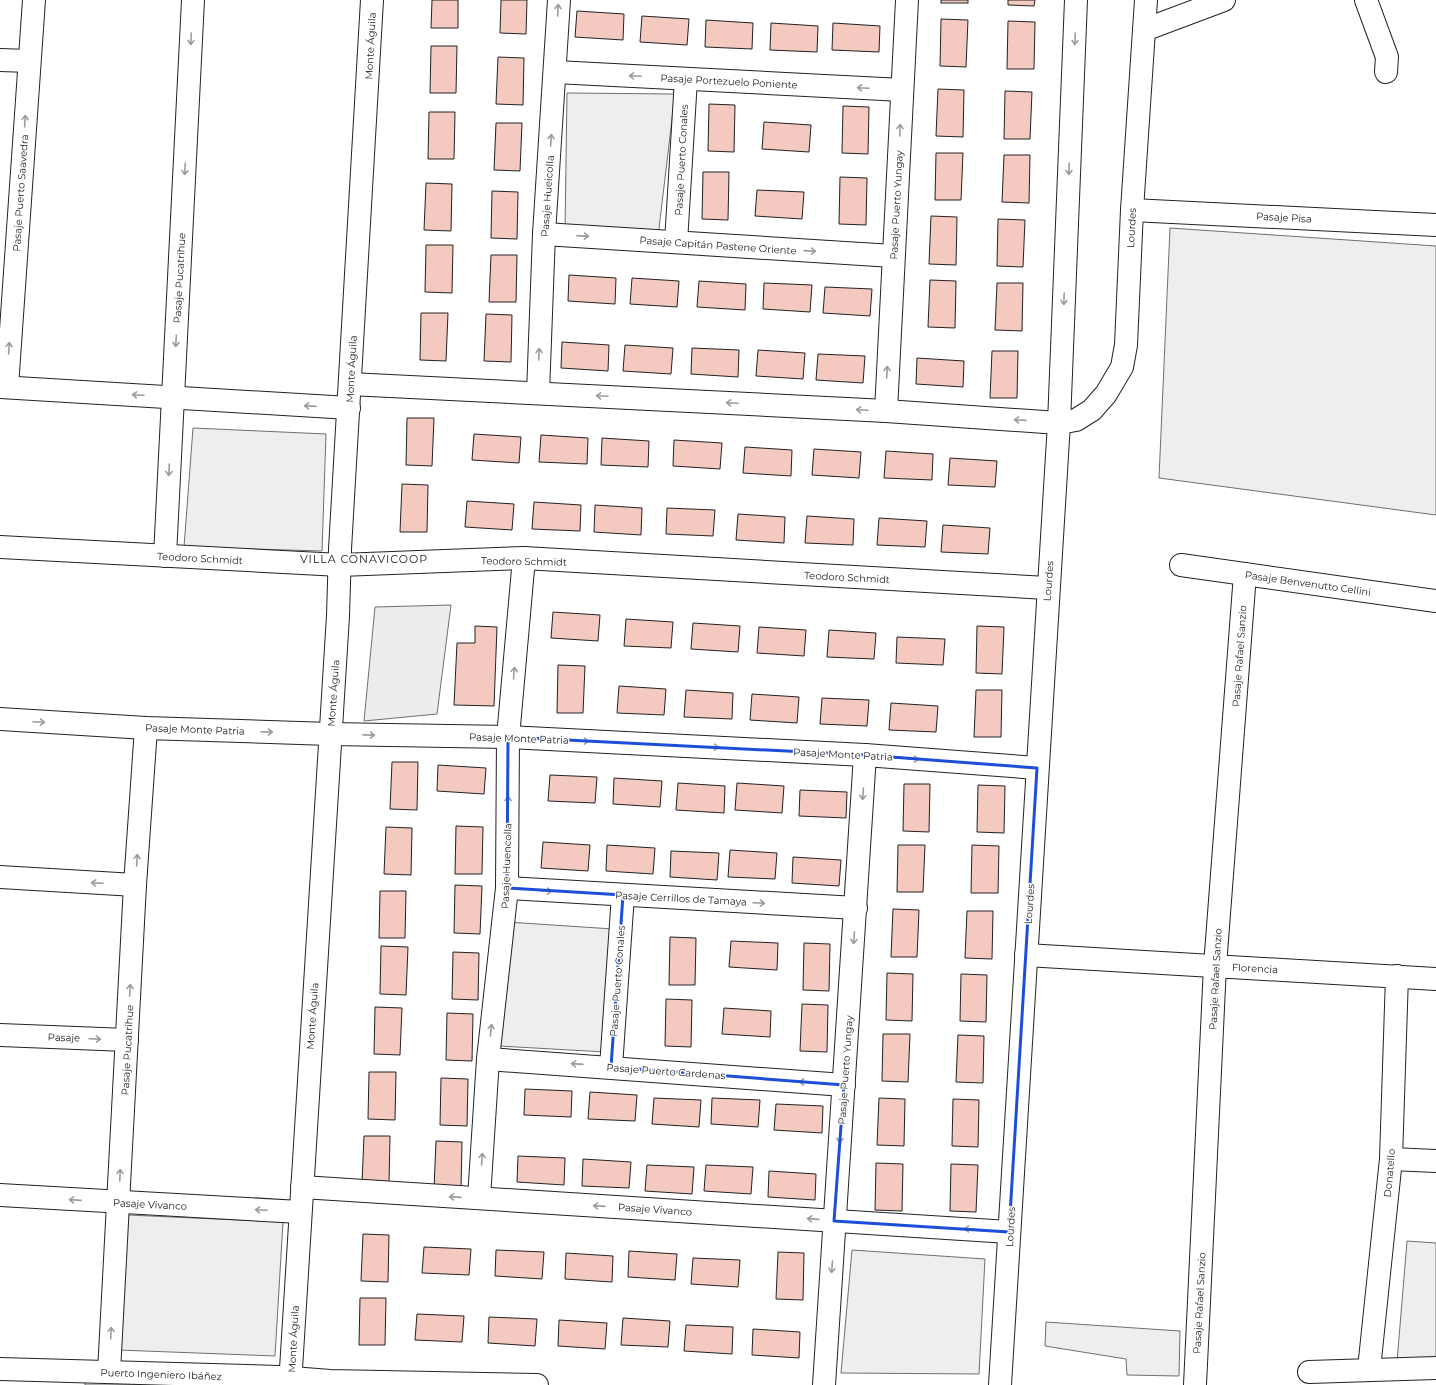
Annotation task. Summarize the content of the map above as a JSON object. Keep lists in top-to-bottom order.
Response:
{
  "streets": {
    "street": [
      "Monte Águila",
      "Pasaje Portezuelo Poniente",
      "Pasaje Puerto Conales",
      "Pasaje Puerto Saavedra",
      "Pasaje Hueicolla",
      "Pasaje Puerto Yungay",
      "Pasaje Pisa",
      "Lourdes",
      "Pasaje Capitán Pastene Oriente",
      "Pasaje Pucatrihue",
      "Teodoro Schmidt",
      "Pasaje Benvenutto Cellini",
      "Pasaje Rafael Sanzio",
      "Pasaje Monte Patria",
      "Pasaje Huencolla",
      "Pasaje Cerrillos de Tamaya",
      "Florencia",
      "Pasaje",
      "Pasaje Puerto Cardenas",
      "Donatello",
      "Pasaje Vivanco",
      "Puerto Ingeniero Ibáñez"
    ]
  },
  "crossings": [
    ["Monte Águila", "Teodoro Schmidt"],
    ["Monte Águila", "Pasaje Monte Patria"],
    ["Monte Águila", "Pasaje Vivanco"],
    ["Monte Águila", "Puerto Ingeniero Ibáñez"],
    ["Pasaje Portezuelo Poniente", "Pasaje Puerto Conales"],
    ["Pasaje Portezuelo Poniente", "Pasaje Hueicolla"],
    ["Pasaje Portezuelo Poniente", "Pasaje Puerto Yungay"],
    ["Pasaje Puerto Conales", "Pasaje Capitán Pastene Oriente"],
    ["Pasaje Puerto Conales", "Pasaje Cerrillos de Tamaya"],
    ["Pasaje Puerto Conales", "Pasaje Puerto Cardenas"],
    ["Pasaje Hueicolla", "Pasaje Capitán Pastene Oriente"],
    ["Pasaje Puerto Yungay", "Pasaje Capitán Pastene Oriente"],
    ["Pasaje Puerto Yungay", "Pasaje Monte Patria"],
    ["Pasaje Puerto Yungay", "Pasaje Cerrillos de Tamaya"],
    ["Pasaje Puerto Yungay", "Pasaje Puerto Cardenas"],
    ["Pasaje Puerto Yungay", "Pasaje Vivanco"],
    ["Pasaje Pisa", "Lourdes"],
    ["Lourdes", "Teodoro Schmidt"],
    ["Lourdes", "Pasaje Monte Patria"],
    ["Lourdes", "Florencia"],
    ["Lourdes", "Pasaje Vivanco"],
    ["Pasaje Pucatrihue", "Teodoro Schmidt"],
    ["Pasaje Pucatrihue", "Pasaje Monte Patria"],
    ["Pasaje Pucatrihue", "Pasaje"],
    ["Pasaje Pucatrihue", "Pasaje Vivanco"],
    ["Pasaje Pucatrihue", "Puerto Ingeniero Ibáñez"],
    ["Teodoro Schmidt", "Pasaje Huencolla"],
    ["Pasaje Benvenutto Cellini", "Pasaje Rafael Sanzio"],
    ["Pasaje Rafael Sanzio", "Florencia"],
    ["Pasaje Monte Patria", "Pasaje Huencolla"],
    ["Pasaje Huencolla", "Pasaje Cerrillos de Tamaya"],
    ["Pasaje Huencolla", "Pasaje Puerto Cardenas"],
    ["Pasaje Huencolla", "Pasaje Vivanco"],
    ["Florencia", "Donatello"]
  ],
  "one_way": [
    "Pasaje Portezuelo Poniente",
    "Pasaje Puerto Saavedra",
    "Pasaje Hueicolla",
    "Pasaje Monte Patria",
    "Pasaje Huencolla",
    "Pasaje Cerrillos de Tamaya",
    "Pasaje Puerto Cardenas",
    "Pasaje Vivanco"
  ],
  "districts": ["VILLA CONAVICOOP"]
}
